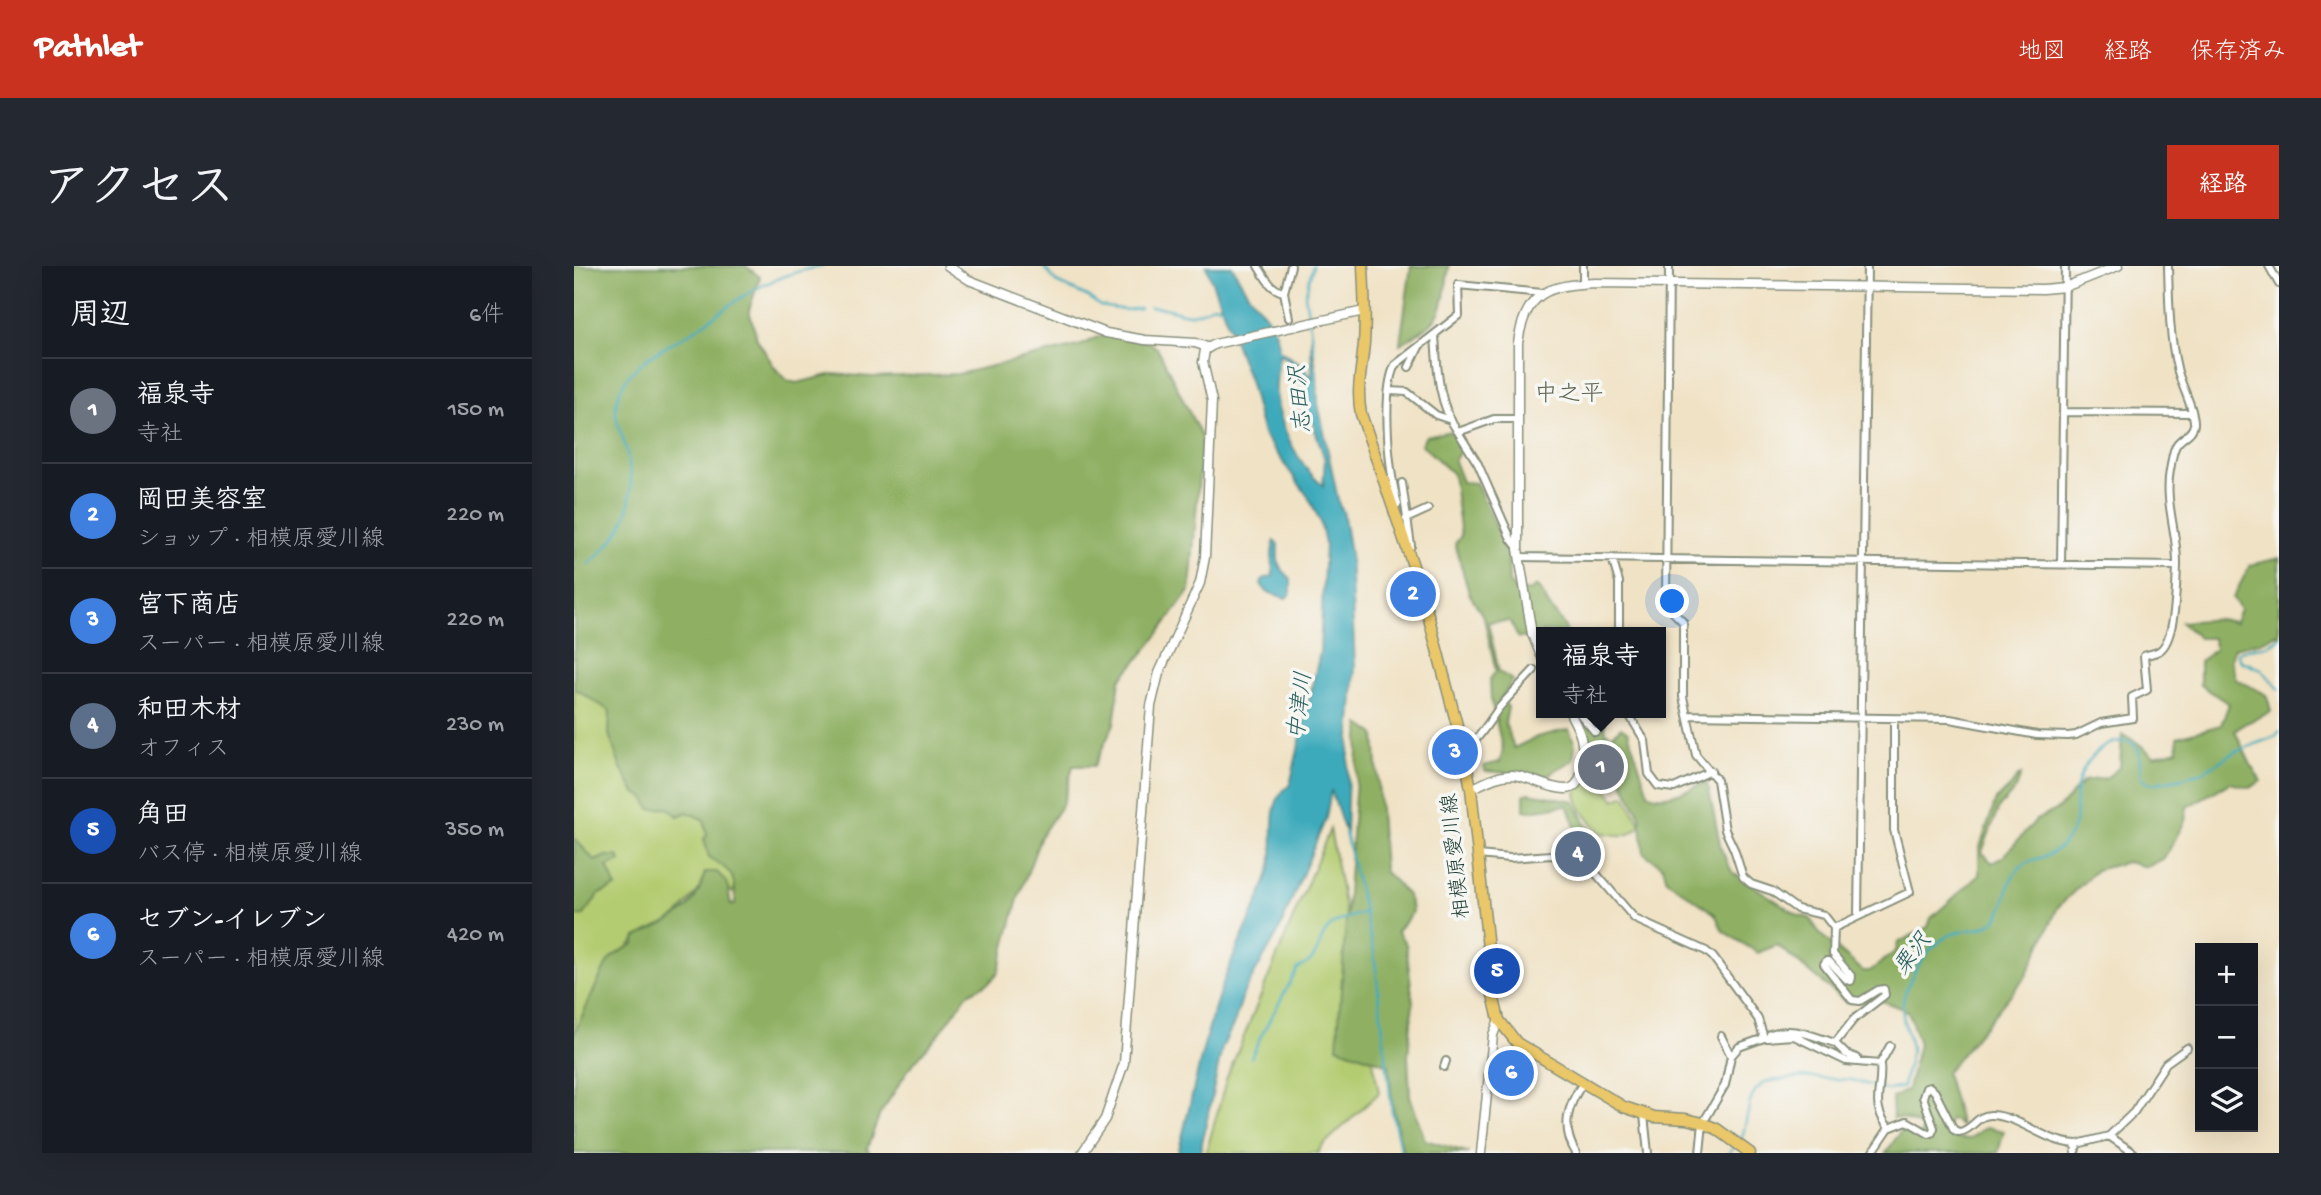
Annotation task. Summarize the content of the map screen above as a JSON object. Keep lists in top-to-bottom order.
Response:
{
  "streets": {
    "main road": ["相模原愛川線"]
  },
  "districts": ["中之平"],
  "water": ["志田沢", "中津川", "栗沢"],
  "page": {
    "header": "Pathlet",
    "nav": ["地図", "経路", "保存済み"],
    "title": "アクセス",
    "buttons": "経路",
    "heading": ["周辺", "6件"],
    "list": [
      {
        "mark": "1",
        "name": "福泉寺",
        "note": "寺社",
        "value": "150 m"
      },
      {
        "mark": "2",
        "name": "岡田美容室",
        "note": "ショップ · 相模原愛川線",
        "value": "220 m"
      },
      {
        "mark": "3",
        "name": "宮下商店",
        "note": "スーパー · 相模原愛川線",
        "value": "220 m"
      },
      {
        "mark": "4",
        "name": "和田木材",
        "note": "オフィス",
        "value": "230 m"
      },
      {
        "mark": "5",
        "name": "角田",
        "note": "バス停 · 相模原愛川線",
        "value": "350 m"
      },
      {
        "mark": "6",
        "name": "セブン-イレブン",
        "note": "スーパー · 相模原愛川線",
        "value": "420 m"
      }
    ],
    "pins": [
      "2",
      "3",
      "1",
      "4",
      "5",
      "6"
    ],
    "popup": ["福泉寺", "寺社"],
    "map_buttons": ["+", "−"]
  }
}
